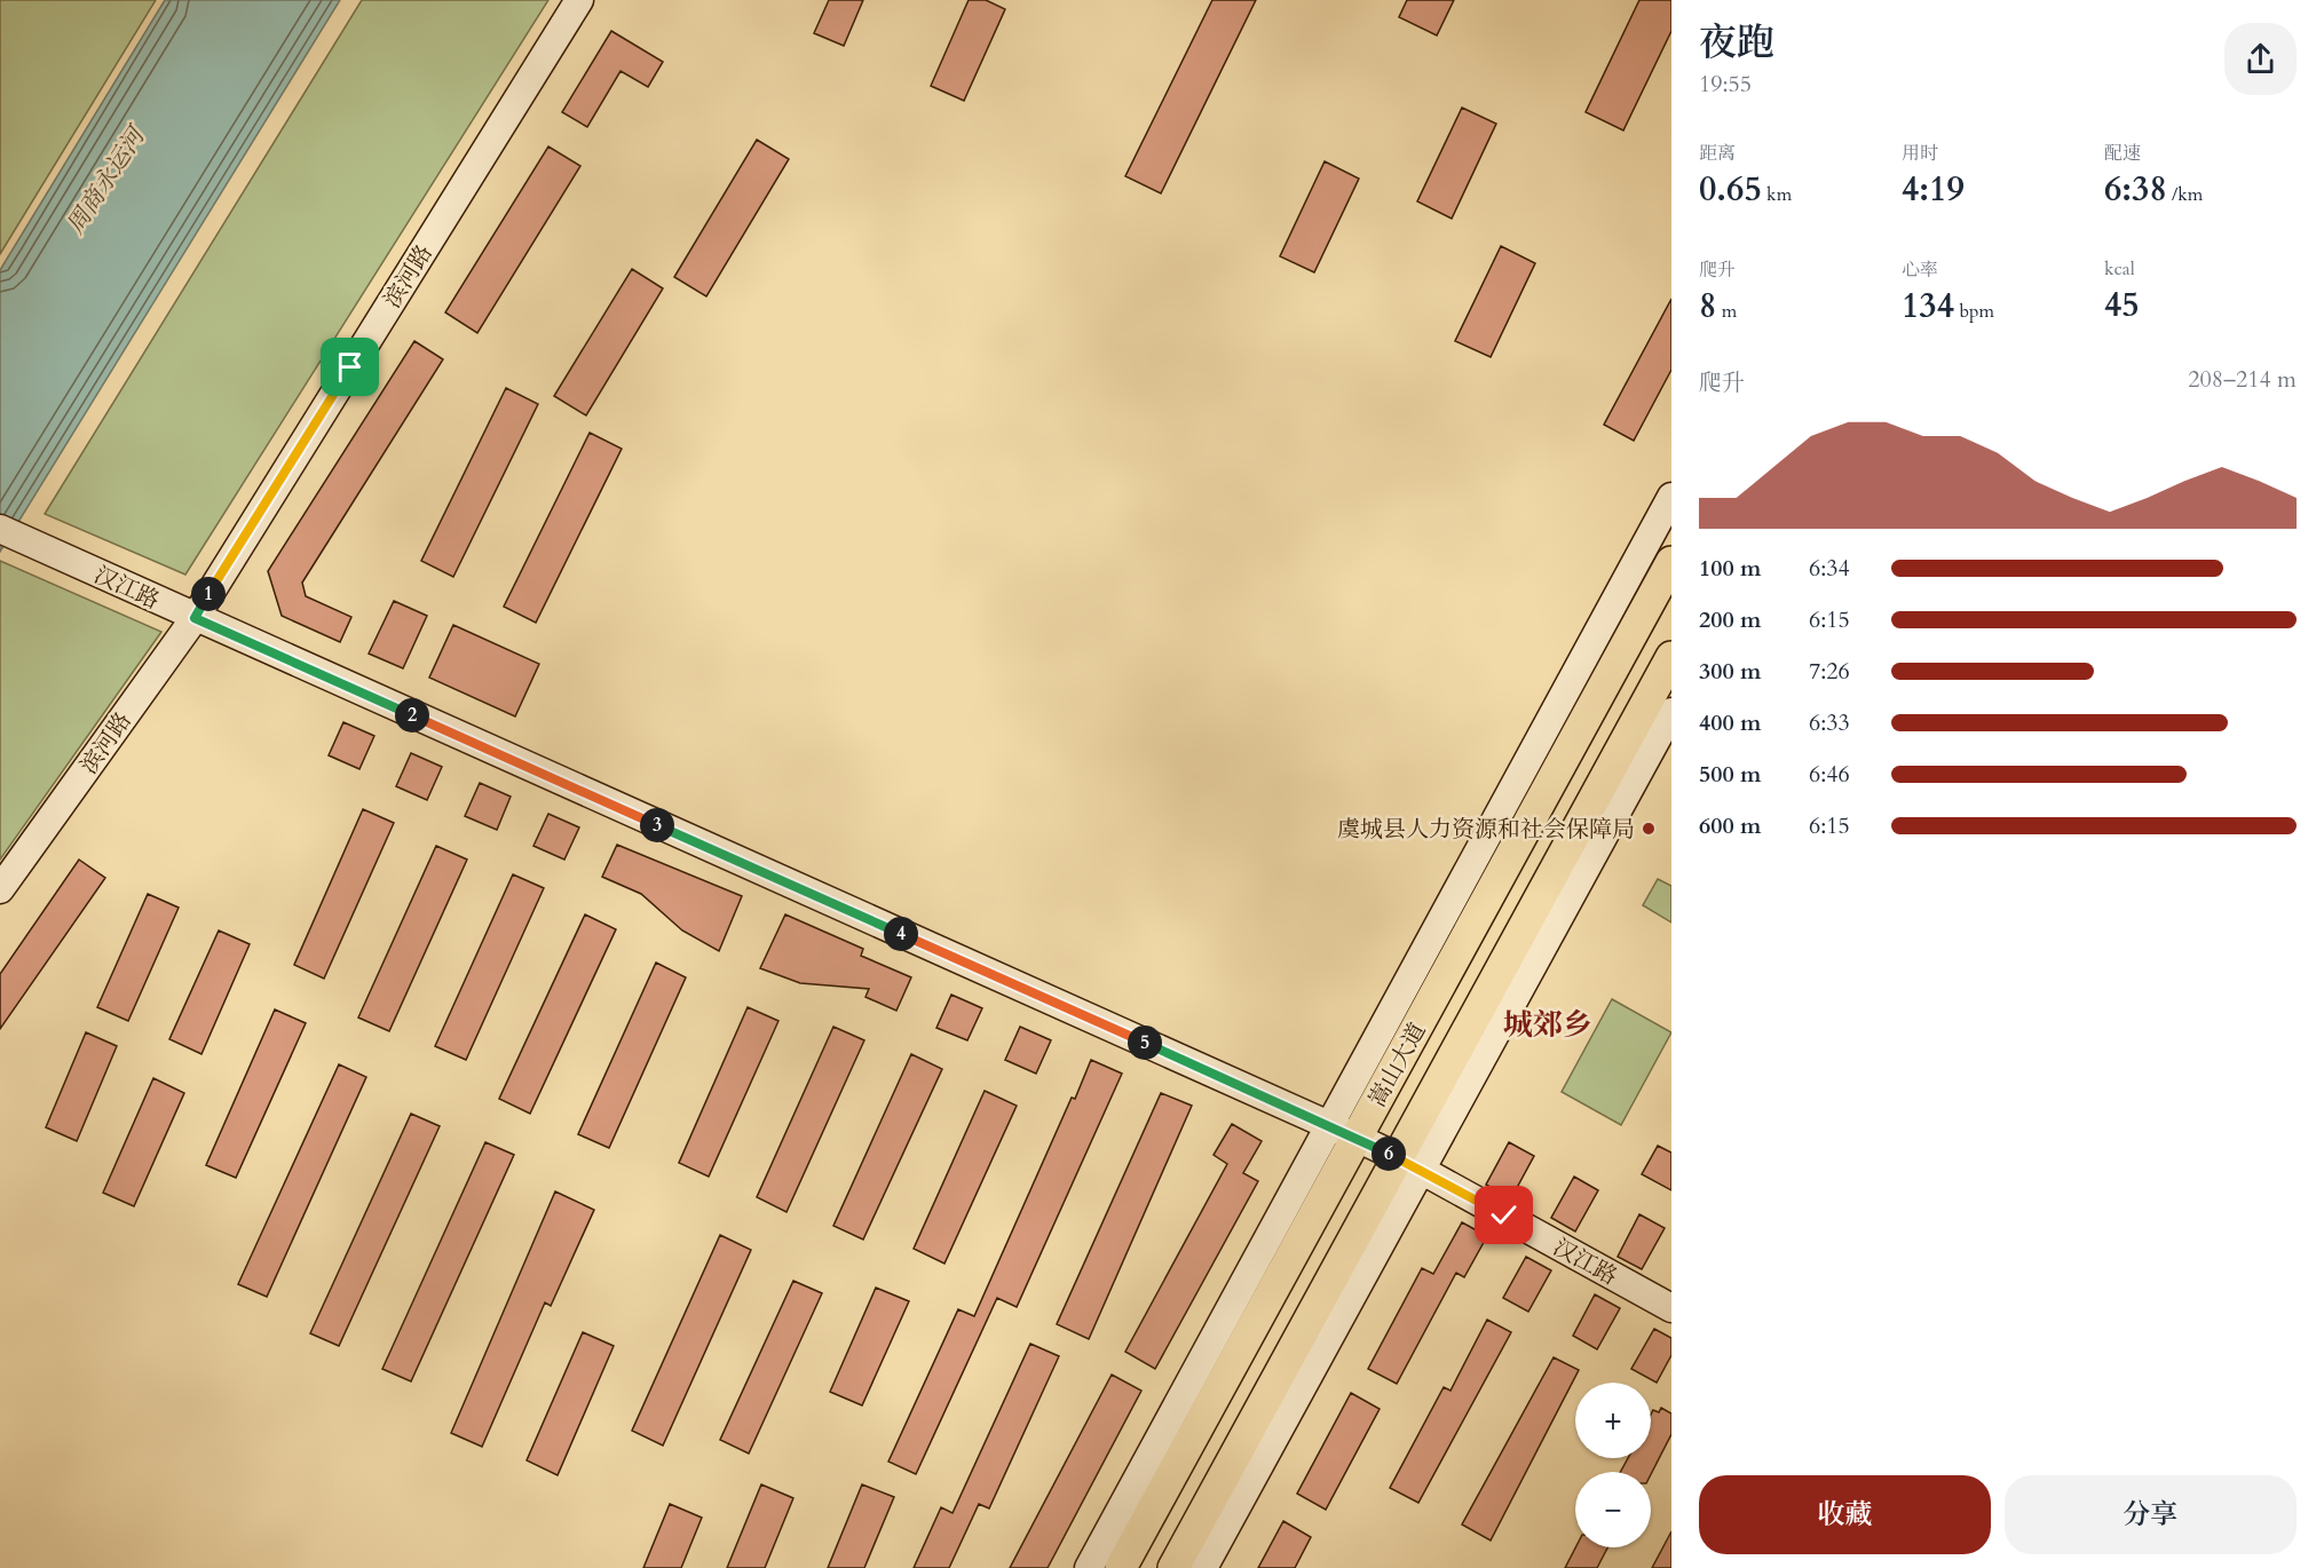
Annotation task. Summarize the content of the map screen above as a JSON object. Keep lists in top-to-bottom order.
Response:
{
  "streets": {
    "main road": ["嵩山大道"],
    "street": ["滨河路", "汉江路"]
  },
  "crossings": [
    ["滨河路", "汉江路"],
    ["汉江路", "嵩山大道"]
  ],
  "districts": ["城郊乡"],
  "water": ["周商永运河"],
  "places": ["虞城县人力资源和社会保障局"],
  "page": {
    "heading": ["夜跑", "19:55"],
    "stats": [
      ["距离", "0.65 km"],
      ["用时", "4:19"],
      ["配速", "6:38 /km"],
      ["爬升", "8 m"],
      ["心率", "134 bpm"],
      ["kcal", "45"]
    ],
    "chart": ["爬升", "208–214 m"],
    "list": [
      {
        "name": "100 m",
        "note": "6:34"
      },
      {
        "name": "200 m",
        "note": "6:15"
      },
      {
        "name": "300 m",
        "note": "7:26"
      },
      {
        "name": "400 m",
        "note": "6:33"
      },
      {
        "name": "500 m",
        "note": "6:46"
      },
      {
        "name": "600 m",
        "note": "6:15"
      }
    ],
    "pins": [
      "1",
      "2",
      "3",
      "4",
      "5",
      "6"
    ],
    "map_buttons": ["+", "−"],
    "buttons": ["收藏", "分享"]
  }
}
